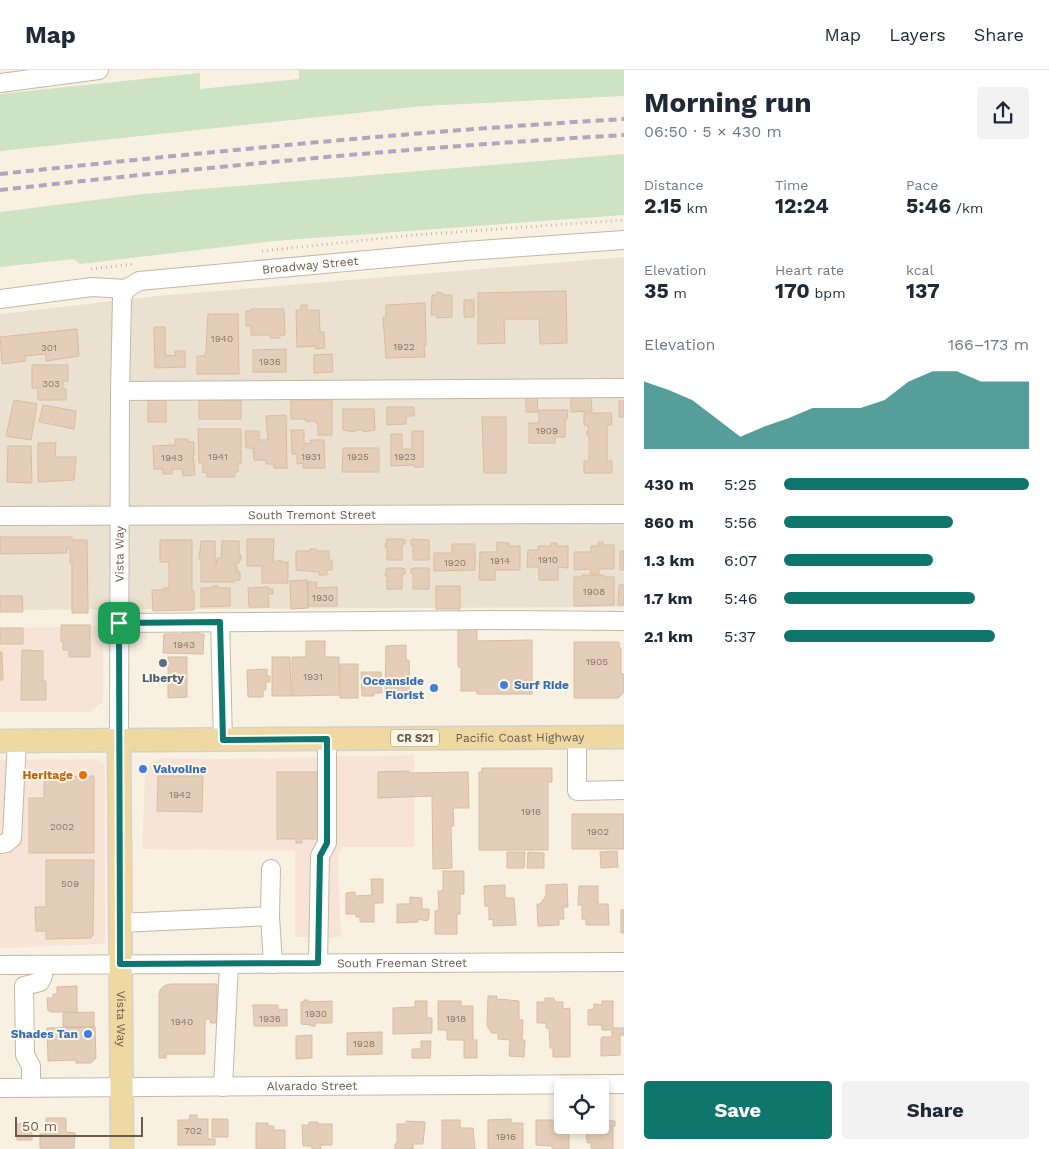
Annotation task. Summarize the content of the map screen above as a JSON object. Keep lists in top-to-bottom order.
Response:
{
  "streets": {
    "main road": ["Vista Way", "CR S21", "Pacific Coast Highway"],
    "street": [
      "Broadway Street",
      "South Tremont Street",
      "South Freeman Street",
      "Alvarado Street"
    ]
  },
  "crossings": [
    ["Broadway Street", "Vista Way"],
    ["South Tremont Street", "Vista Way"],
    ["Vista Way", "Pacific Coast Highway"],
    ["Vista Way", "South Freeman Street"],
    ["Vista Way", "Alvarado Street"]
  ],
  "places": [
    "Liberty",
    "Surf Ride",
    "Oceanside Florist",
    "Valvoline",
    "Heritage",
    "Shades Tan"
  ],
  "house_numbers": [
    "1940",
    "1922",
    "301",
    "1936",
    "303",
    "1909",
    "1941",
    "1931",
    "1925",
    "1923",
    "1943",
    "1910",
    "1914",
    "1920",
    "1908",
    "1930",
    "1943",
    "1905",
    "1931",
    "1942",
    "1916",
    "2002",
    "1902",
    "509",
    "1930",
    "1936",
    "1918",
    "1940",
    "1928",
    "702",
    "1916"
  ],
  "scale_bar": "50 m",
  "page": {
    "header": "Map",
    "nav": ["Map", "Layers", "Share"],
    "heading": ["Morning run", "06:50 · 5 × 430 m"],
    "stats": [
      ["Distance", "2.15 km"],
      ["Time", "12:24"],
      ["Pace", "5:46 /km"],
      ["Elevation", "35 m"],
      ["Heart rate", "170 bpm"],
      ["kcal", "137"]
    ],
    "chart": ["Elevation", "166–173 m"],
    "list": [
      {
        "name": "430 m",
        "note": "5:25"
      },
      {
        "name": "860 m",
        "note": "5:56"
      },
      {
        "name": "1.3 km",
        "note": "6:07"
      },
      {
        "name": "1.7 km",
        "note": "5:46"
      },
      {
        "name": "2.1 km",
        "note": "5:37"
      }
    ],
    "buttons": ["Save", "Share"],
    "scale": "50 m"
  }
}
